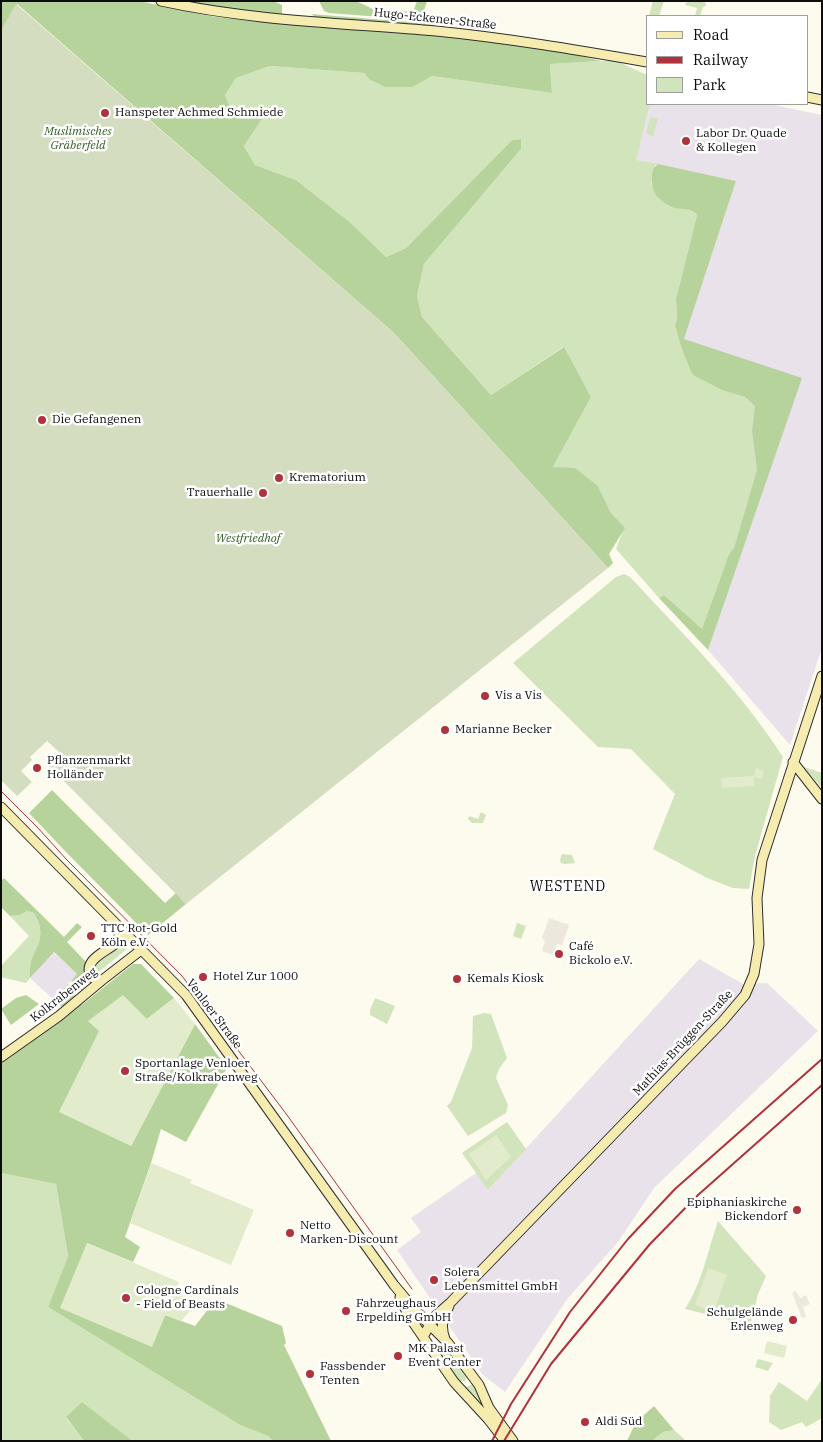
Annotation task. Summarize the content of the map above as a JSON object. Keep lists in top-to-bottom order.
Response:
{
  "streets": {
    "main road": [
      "Hugo-Eckener-Straße",
      "Kolkrabenweg",
      "Venloer Straße",
      "Mathias-Brüggen-Straße"
    ]
  },
  "crossings": [
    ["Kolkrabenweg", "Venloer Straße"],
    ["Venloer Straße", "Mathias-Brüggen-Straße"]
  ],
  "districts": ["WESTEND"],
  "parks": ["Muslimisches Gräberfeld", "Westfriedhof"],
  "places": [
    "Hanspeter Achmed Schmiede",
    "Labor Dr. Quade & Kollegen",
    "Die Gefangenen",
    "Krematorium",
    "Trauerhalle",
    "Vis a Vis",
    "Marianne Becker",
    "Pflanzenmarkt Holländer",
    "TTC Rot-Gold Köln e.V.",
    "Café Bickolo e.V.",
    "Hotel Zur 1000",
    "Kemals Kiosk",
    "Sportanlage Venloer Straße/Kolkrabenweg",
    "Epiphaniaskirche Bickendorf",
    "Netto Marken-Discount",
    "Solera Lebensmittel GmbH",
    "Cologne Cardinals - Field of Beasts",
    "Fahrzeughaus Erpelding GmbH",
    "Schulgelände Erlenweg",
    "MK Palast Event Center",
    "Fassbender Tenten",
    "Aldi Süd"
  ],
  "legend": ["Road", "Railway", "Park"]
}
